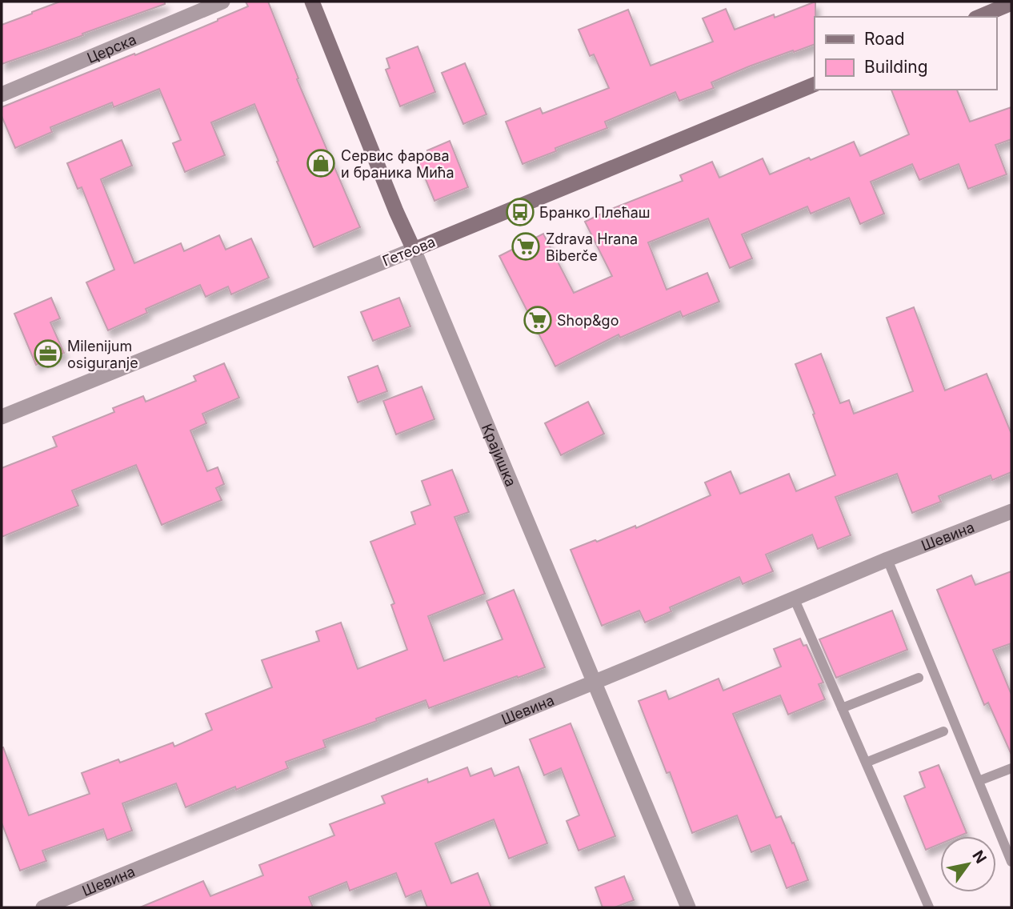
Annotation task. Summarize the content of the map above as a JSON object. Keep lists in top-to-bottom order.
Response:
{
  "streets": {
    "main road": ["Гетеова", "Крајишка"],
    "street": ["Церска", "Шевина"]
  },
  "crossings": [
    ["Гетеова", "Крајишка"],
    ["Крајишка", "Шевина"]
  ],
  "places": {
    "shop": ["Сервис фарова и браника Мића"],
    "bus stop": ["Бранко Плећаш"],
    "supermarket": ["Zdrava Hrana Biberče", "Shop&go"],
    "office": ["Milenijum osiguranje"]
  },
  "legend": ["Road", "Building"],
  "north": "top right"
}
